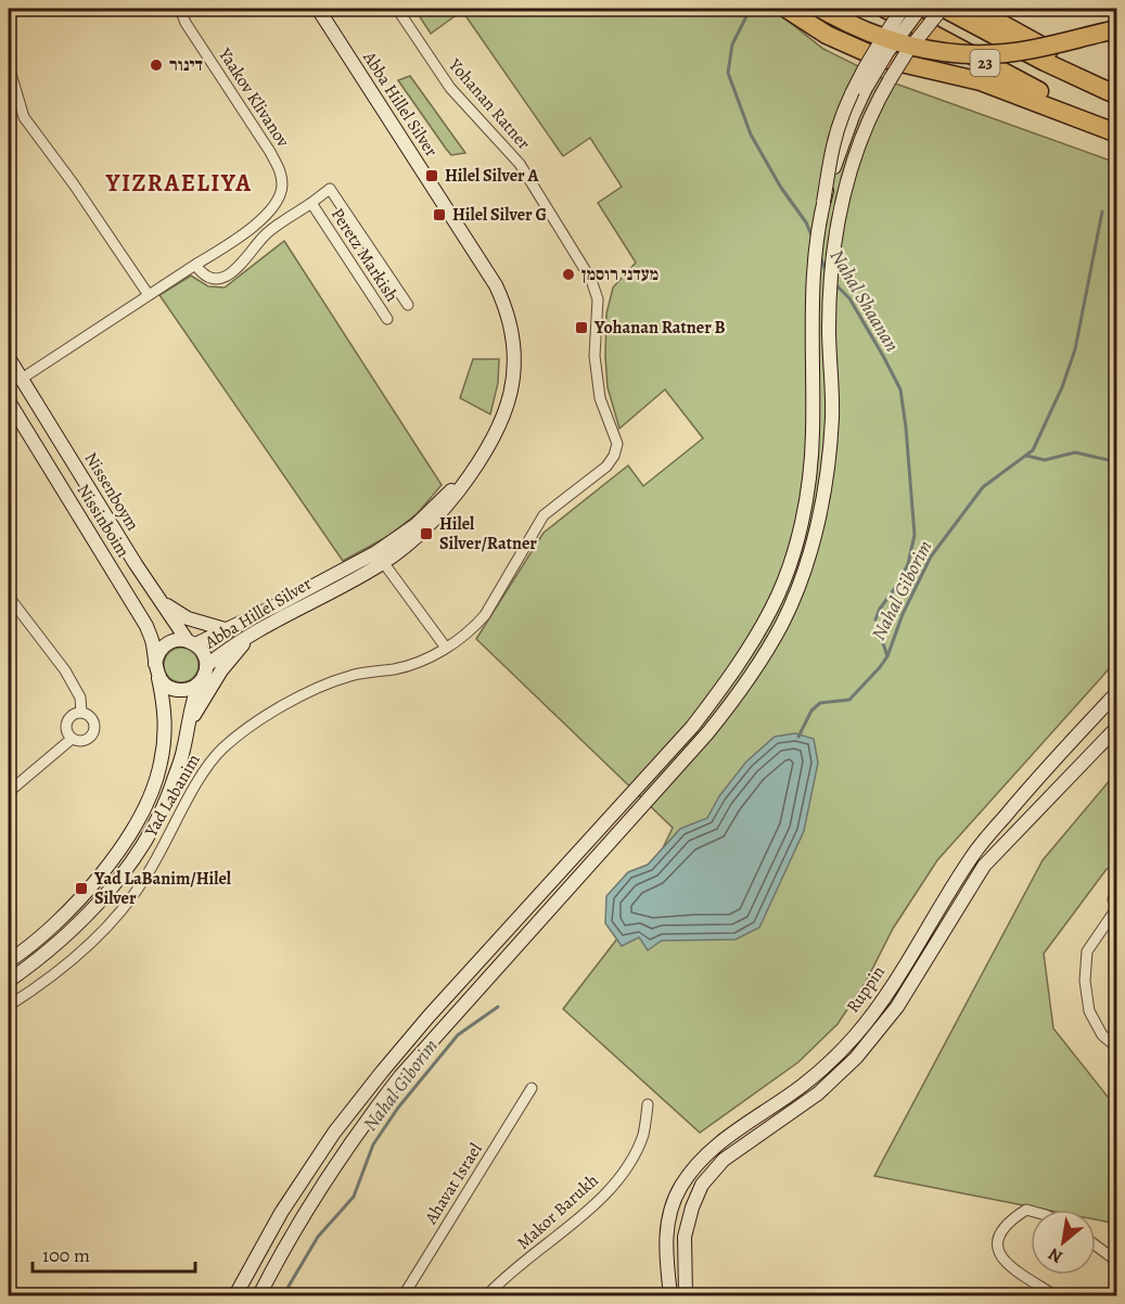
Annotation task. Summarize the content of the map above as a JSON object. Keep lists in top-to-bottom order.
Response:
{
  "streets": {
    "highway": ["23"],
    "street": [
      "Yaakov Klivanov",
      "Abba Hillel Silver",
      "Yohanan Ratner",
      "Peretz Markish",
      "Nissenboym",
      "Nissinboim",
      "Yad Labanim",
      "Ruppin",
      "Ahavat Israel",
      "Makor Barukh"
    ]
  },
  "crossings": [
    ["Yaakov Klivanov", "Peretz Markish"],
    ["Abba Hillel Silver", "Nissenboym"],
    ["Abba Hillel Silver", "Nissinboim"],
    ["Abba Hillel Silver", "Yad Labanim"],
    ["Yohanan Ratner", "Yad Labanim"],
    ["Nissenboym", "Nissinboim"],
    ["Nissenboym", "Yad Labanim"],
    ["Nissinboim", "Yad Labanim"]
  ],
  "districts": ["YIZRAELIYA"],
  "water": ["Nahal Shaanan", "Nahal Giborim"],
  "places": {
    "other": ["דינור", "מעדני רוסמן"],
    "transit": [
      "Hilel Silver A",
      "Hilel Silver G",
      "Yohanan Ratner B",
      "Hilel Silver/Ratner",
      "Yad LaBanim/Hilel Silver"
    ]
  },
  "scale_bar": "100 m",
  "north": "bottom left"
}
